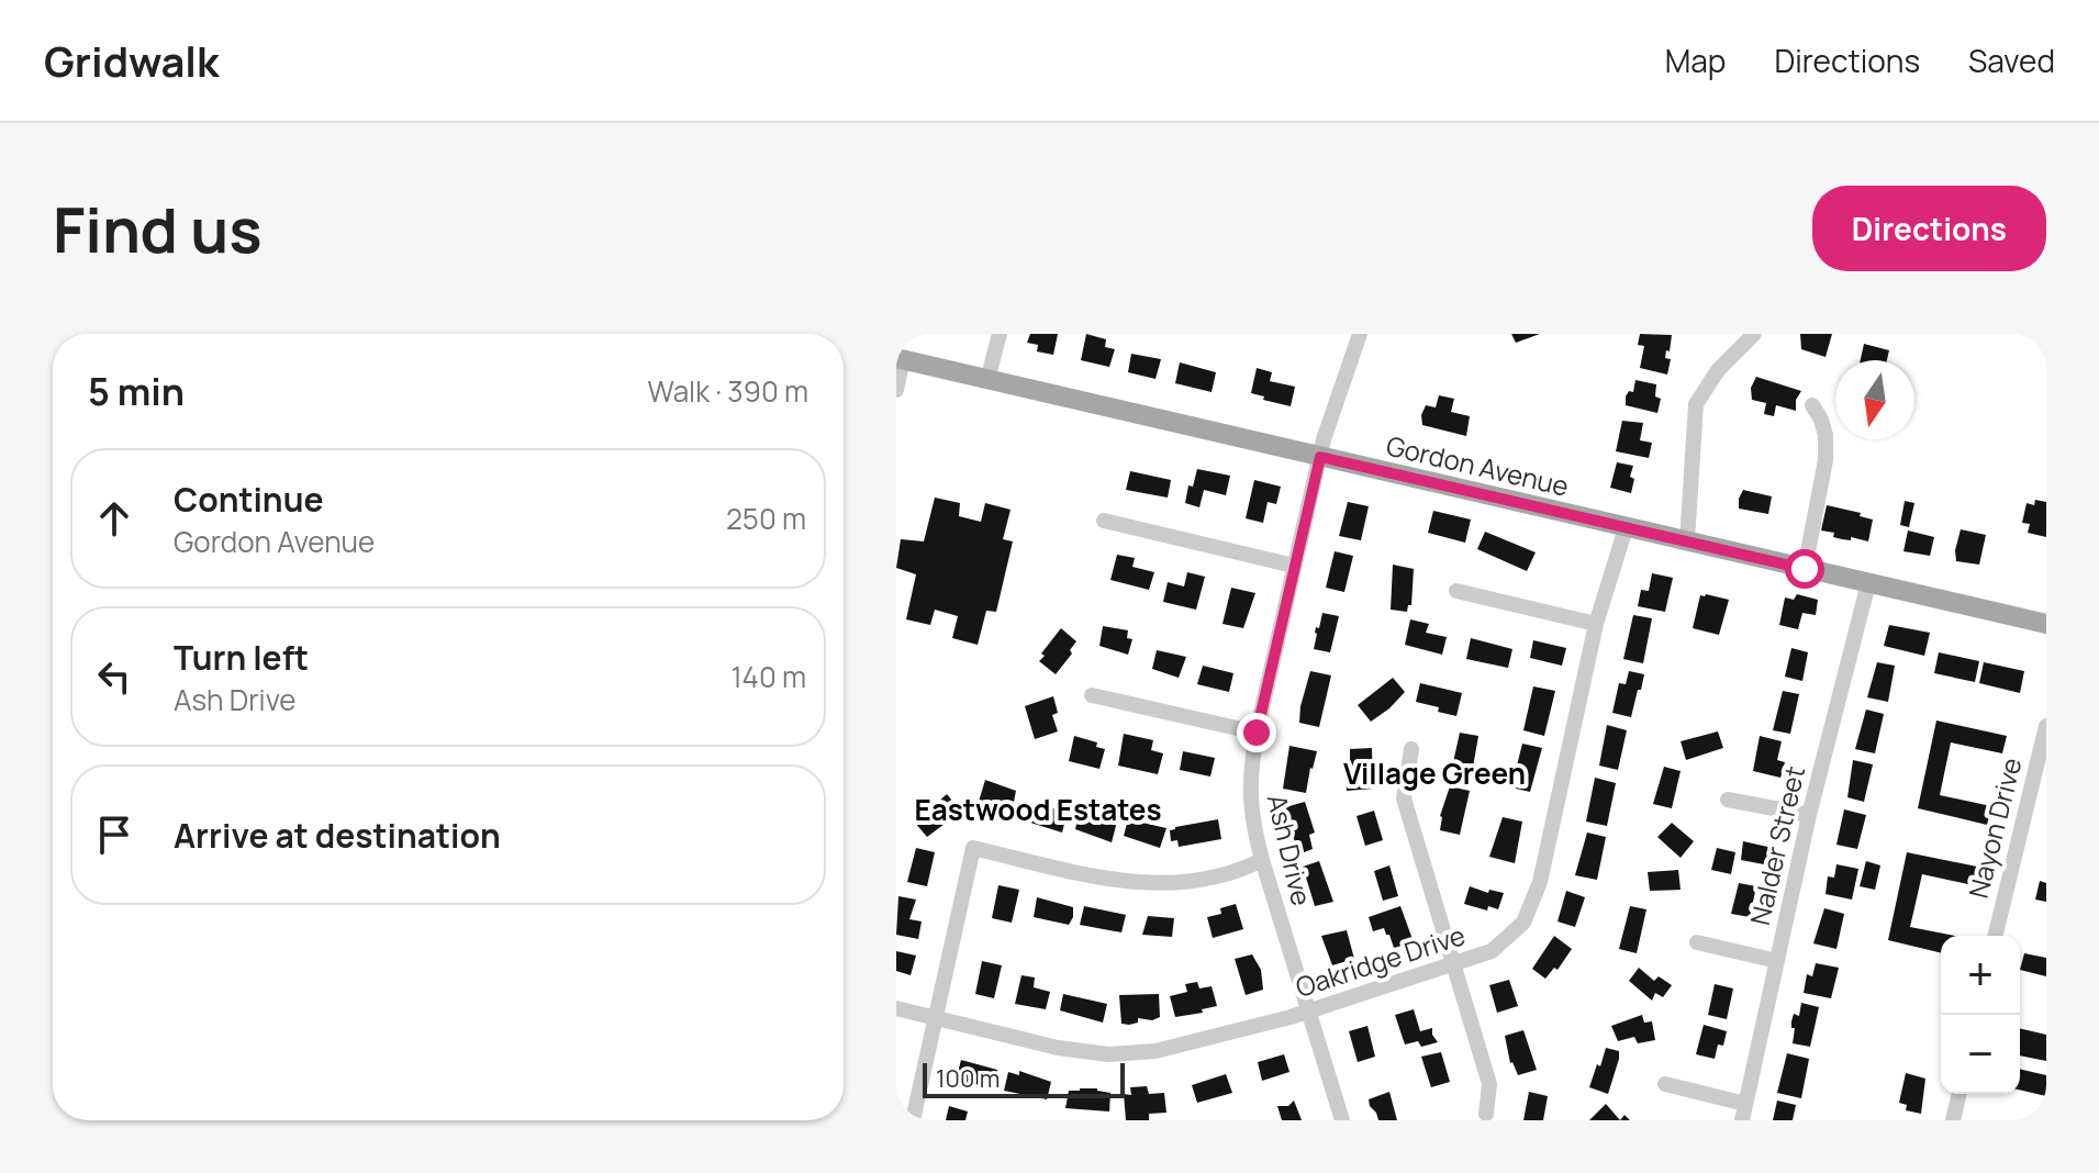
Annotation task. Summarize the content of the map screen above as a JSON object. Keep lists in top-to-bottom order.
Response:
{
  "streets": {
    "main road": ["Gordon Avenue"],
    "street": [
      "Nayon Drive",
      "Nalder Street",
      "Ash Drive",
      "Oakridge Drive"
    ]
  },
  "crossings": [
    ["Gordon Avenue", "Nalder Street"],
    ["Gordon Avenue", "Ash Drive"],
    ["Gordon Avenue", "Oakridge Drive"],
    ["Ash Drive", "Oakridge Drive"]
  ],
  "districts": ["Village Green", "Eastwood Estates"],
  "scale_bar": "100 m",
  "north": "bottom",
  "page": {
    "header": "Gridwalk",
    "nav": ["Map", "Directions", "Saved"],
    "buttons": "Directions",
    "title": "Find us",
    "heading": ["5 min", "Walk · 390 m"],
    "list": [
      ["Continue", "Gordon Avenue", "250 m"],
      ["Turn left", "Ash Drive", "140 m"],
      "Arrive at destination"
    ],
    "map_buttons": ["+", "−"],
    "scale": "100 m"
  }
}
